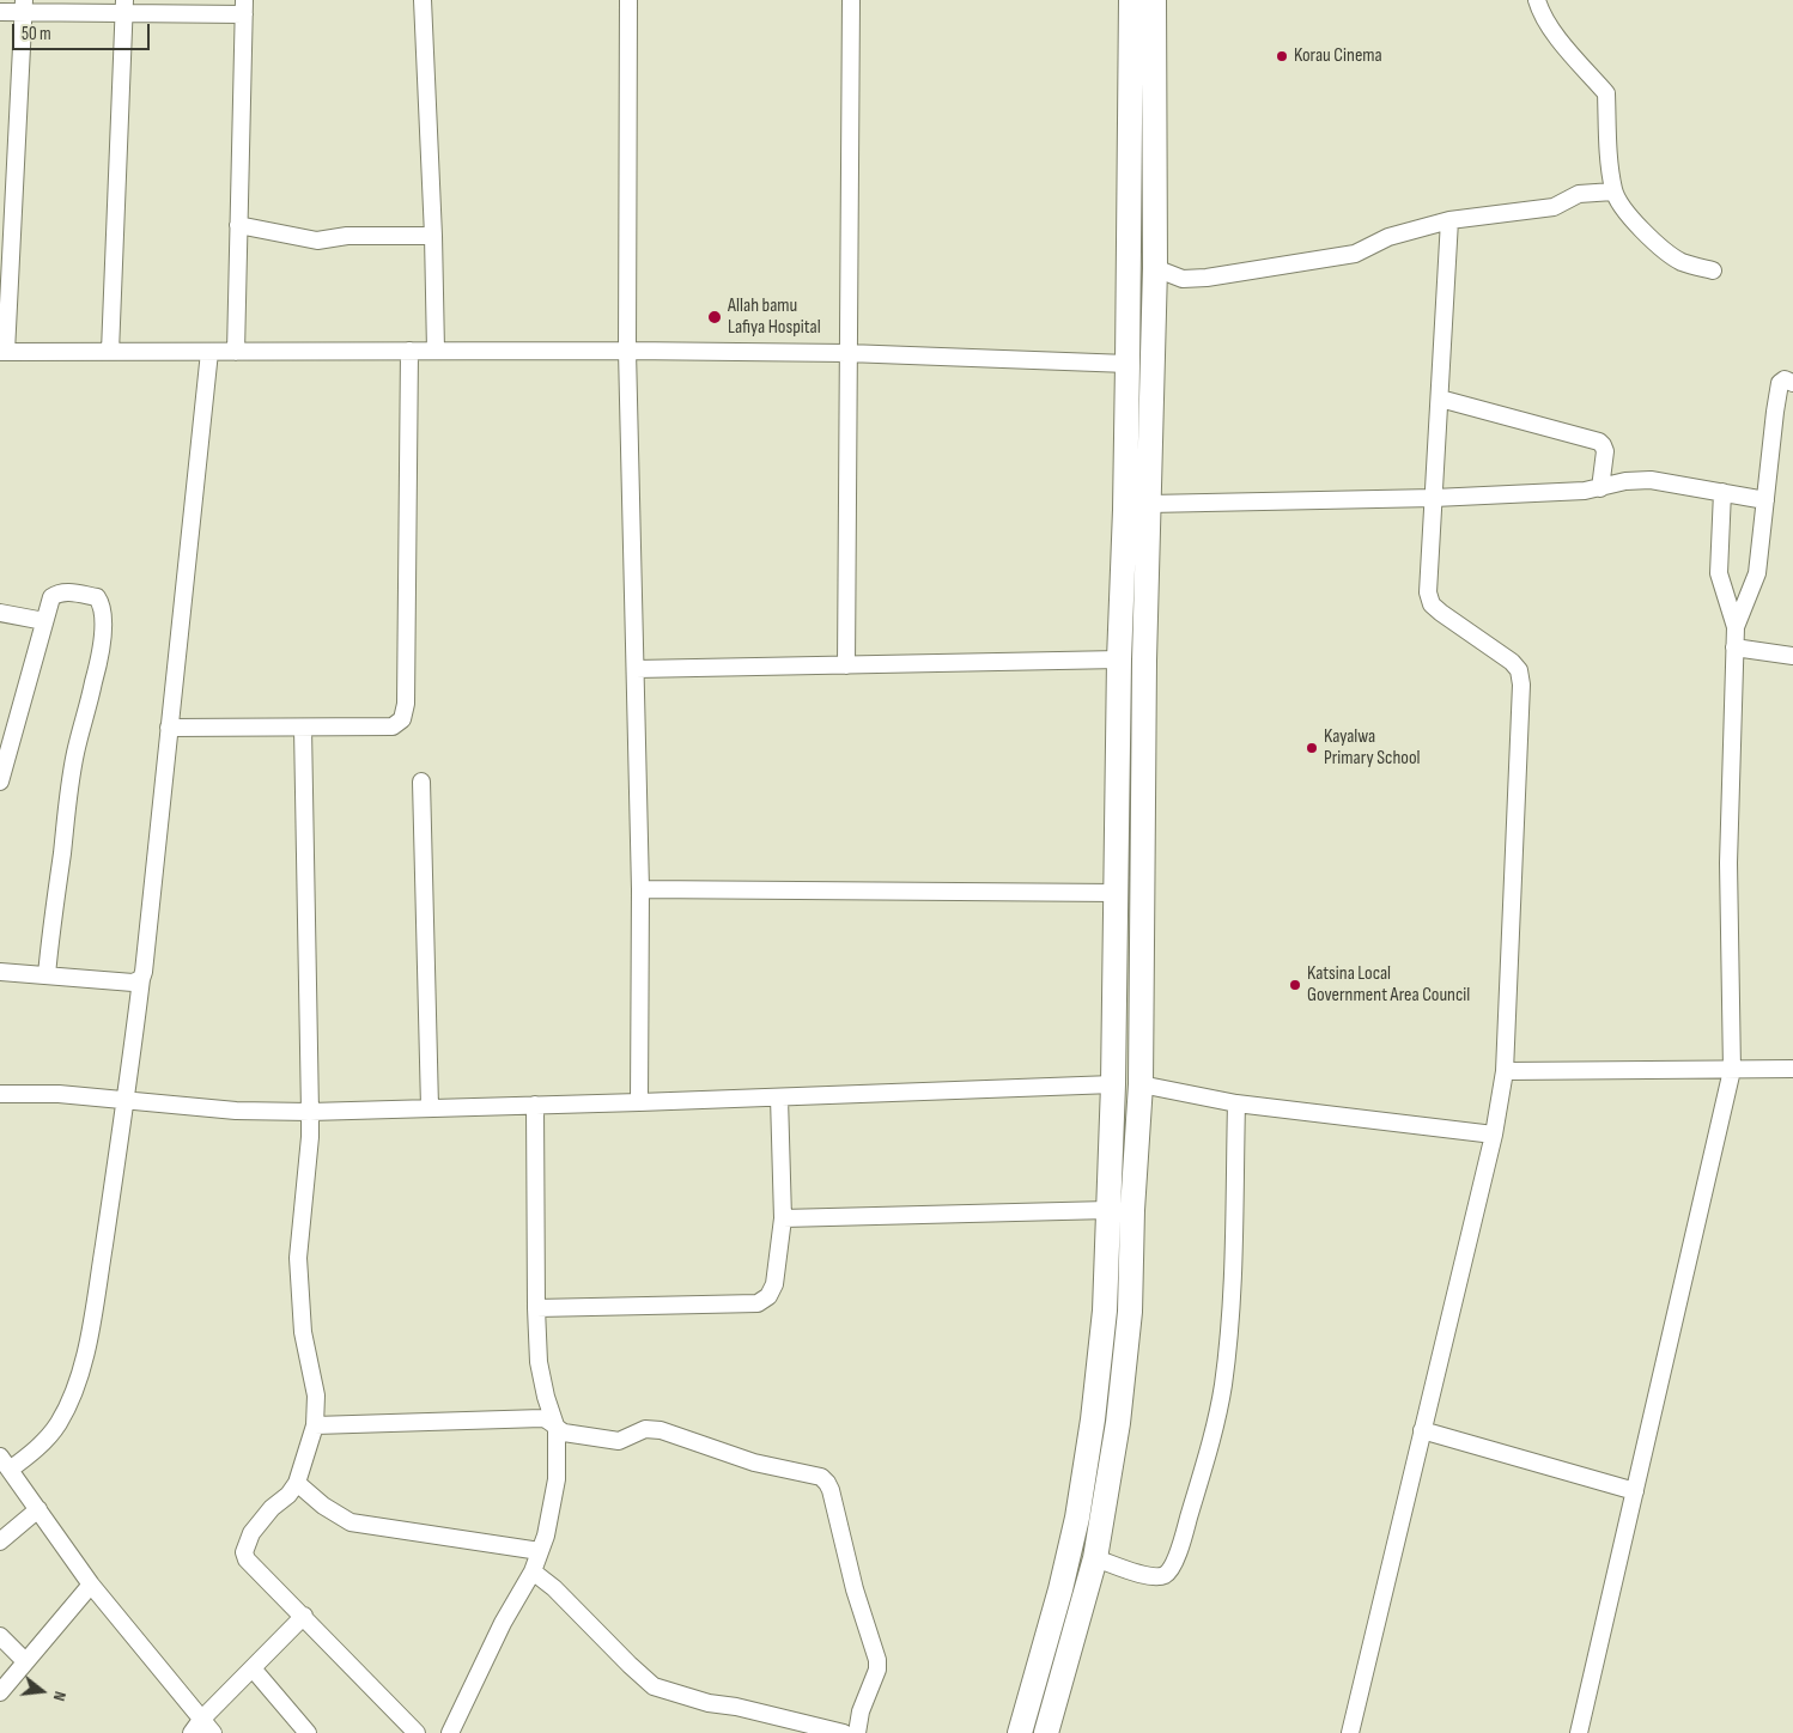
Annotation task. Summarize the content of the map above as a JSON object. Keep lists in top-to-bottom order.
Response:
{
  "places": [
    "Korau Cinema",
    "Allah bamu Lafiya Hospital",
    "Kayalwa Primary School",
    "Katsina Local Government Area Council"
  ],
  "scale_bar": "50 m",
  "north": "right"
}
